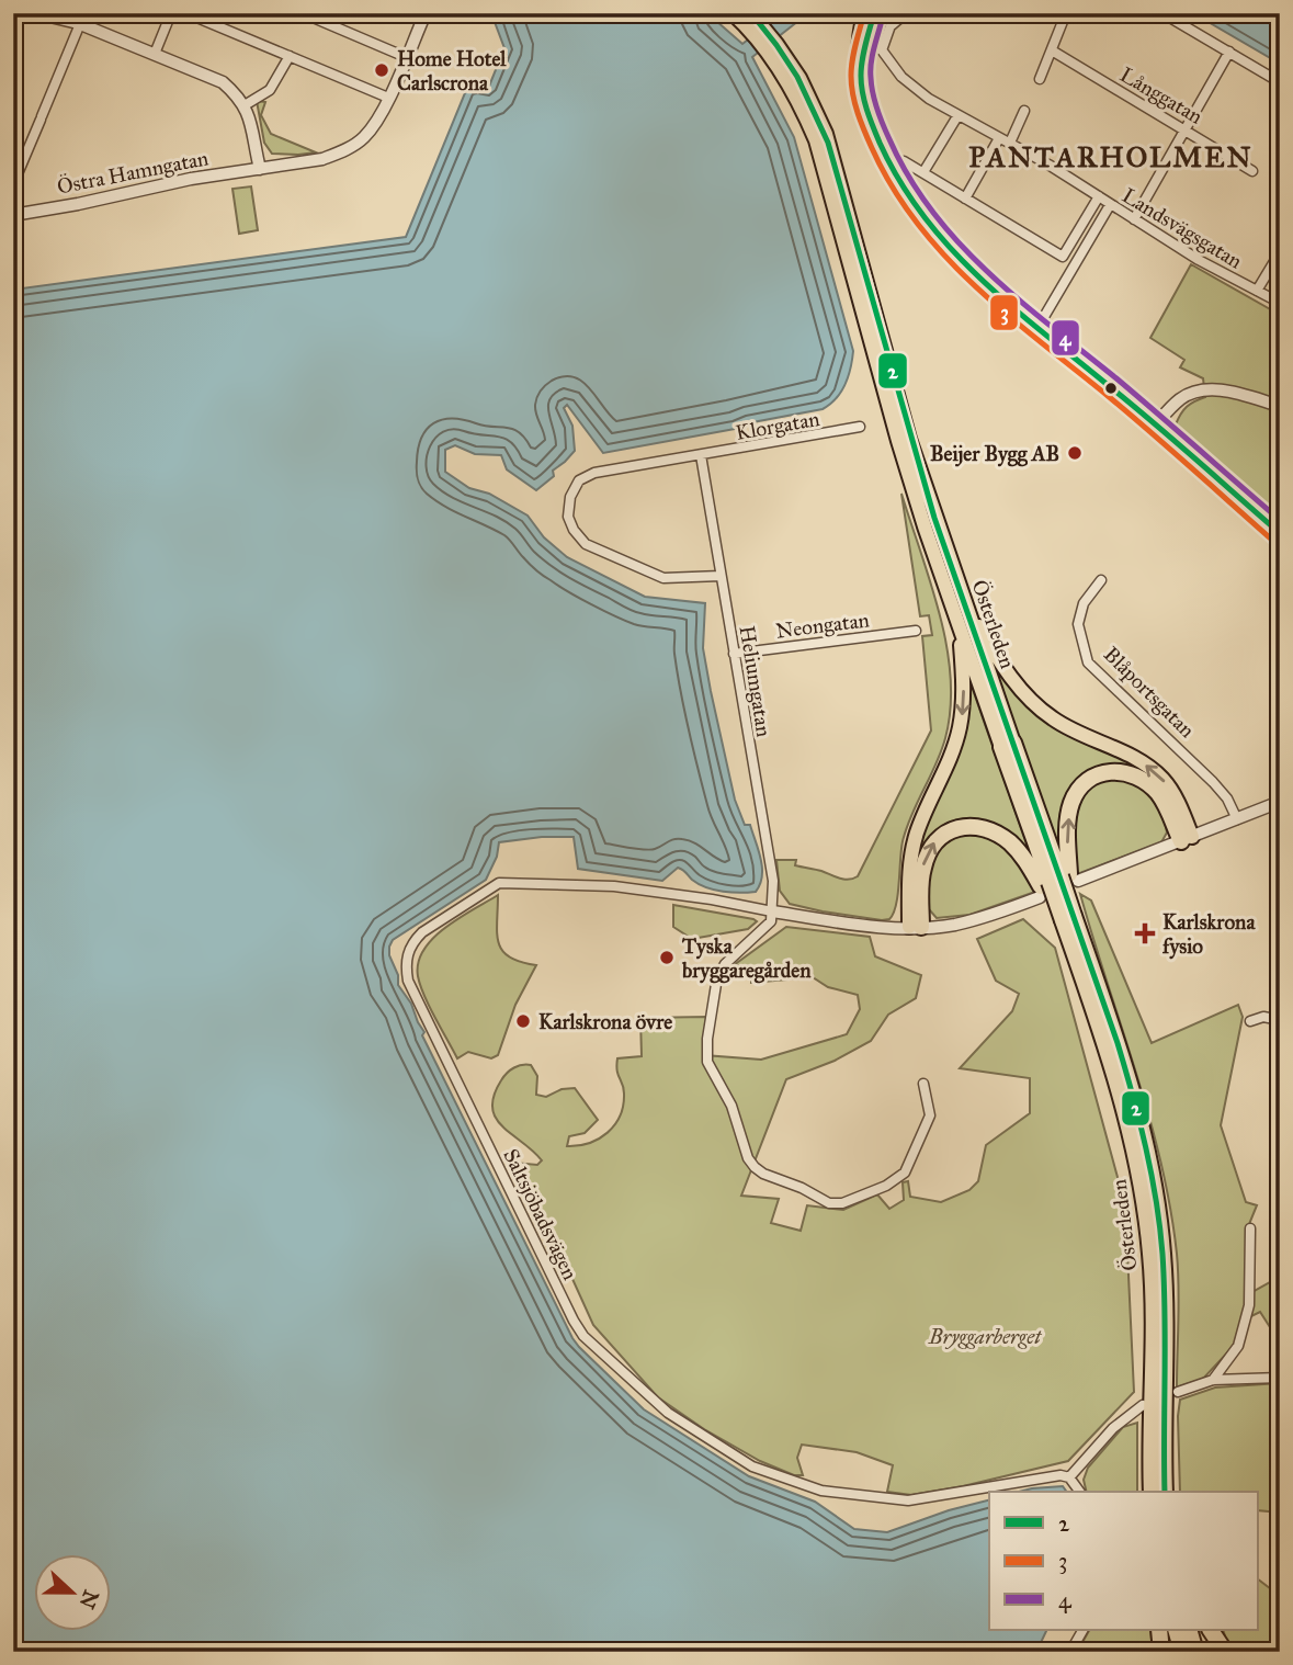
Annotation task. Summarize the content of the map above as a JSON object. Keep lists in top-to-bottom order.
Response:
{
  "streets": {
    "highway": ["Österleden"],
    "street": [
      "Långgatan",
      "Östra Hamngatan",
      "Landsvägsgatan",
      "Klorgatan",
      "Neongatan",
      "Heliumgatan",
      "Blåportsgatan",
      "Saltsjöbadsvägen"
    ]
  },
  "crossings": [
    ["Klorgatan", "Heliumgatan"],
    ["Neongatan", "Heliumgatan"],
    ["Heliumgatan", "Saltsjöbadsvägen"]
  ],
  "districts": ["PANTARHOLMEN"],
  "parks": ["Bryggarberget"],
  "places": {
    "other": [
      "Home Hotel Carlscrona",
      "Beijer Bygg AB",
      "Tyska bryggaregården",
      "Karlskrona övre"
    ],
    "health": ["Karlskrona fysio"]
  },
  "lines": ["transit line 2", "transit line 3", "transit line 4"],
  "legend": ["2", "3", "4"],
  "north": "right"
}
